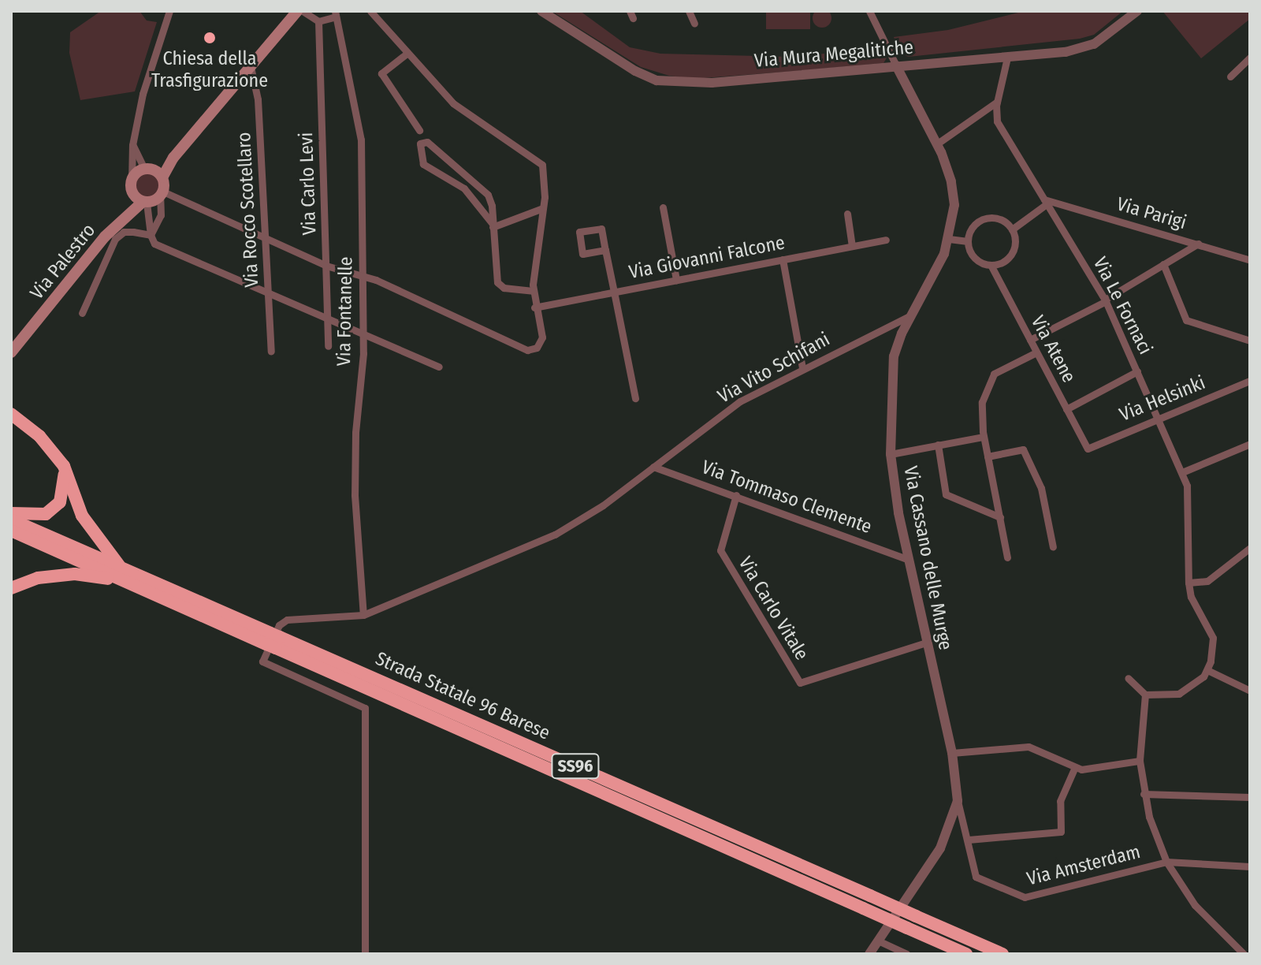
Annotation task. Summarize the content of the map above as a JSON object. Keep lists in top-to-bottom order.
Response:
{
  "streets": {
    "highway": ["Strada Statale 96 Barese", "SS96"],
    "main road": ["Via Palestro"],
    "street": [
      "Via Mura Megalitiche",
      "Via Carlo Levi",
      "Via Rocco Scotellaro",
      "Via Parigi",
      "Via Giovanni Falcone",
      "Via Le Fornaci",
      "Via Fontanelle",
      "Via Atene",
      "Via Vito Schifani",
      "Via Helsinki",
      "Via Tommaso Clemente",
      "Via Cassano delle Murge",
      "Via Carlo Vitale",
      "Via Amsterdam"
    ]
  },
  "crossings": [
    ["Via Mura Megalitiche", "Via Le Fornaci"],
    ["Via Mura Megalitiche", "Via Cassano delle Murge"],
    ["Via Parigi", "Via Le Fornaci"],
    ["Via Le Fornaci", "Via Helsinki"],
    ["Via Fontanelle", "Via Vito Schifani"],
    ["Via Atene", "Via Helsinki"],
    ["Via Vito Schifani", "Via Tommaso Clemente"],
    ["Via Vito Schifani", "Via Cassano delle Murge"],
    ["Via Tommaso Clemente", "Via Cassano delle Murge"],
    ["Via Tommaso Clemente", "Via Carlo Vitale"],
    ["Via Cassano delle Murge", "Via Carlo Vitale"]
  ],
  "places": ["Chiesa della Trasfigurazione"]
}
